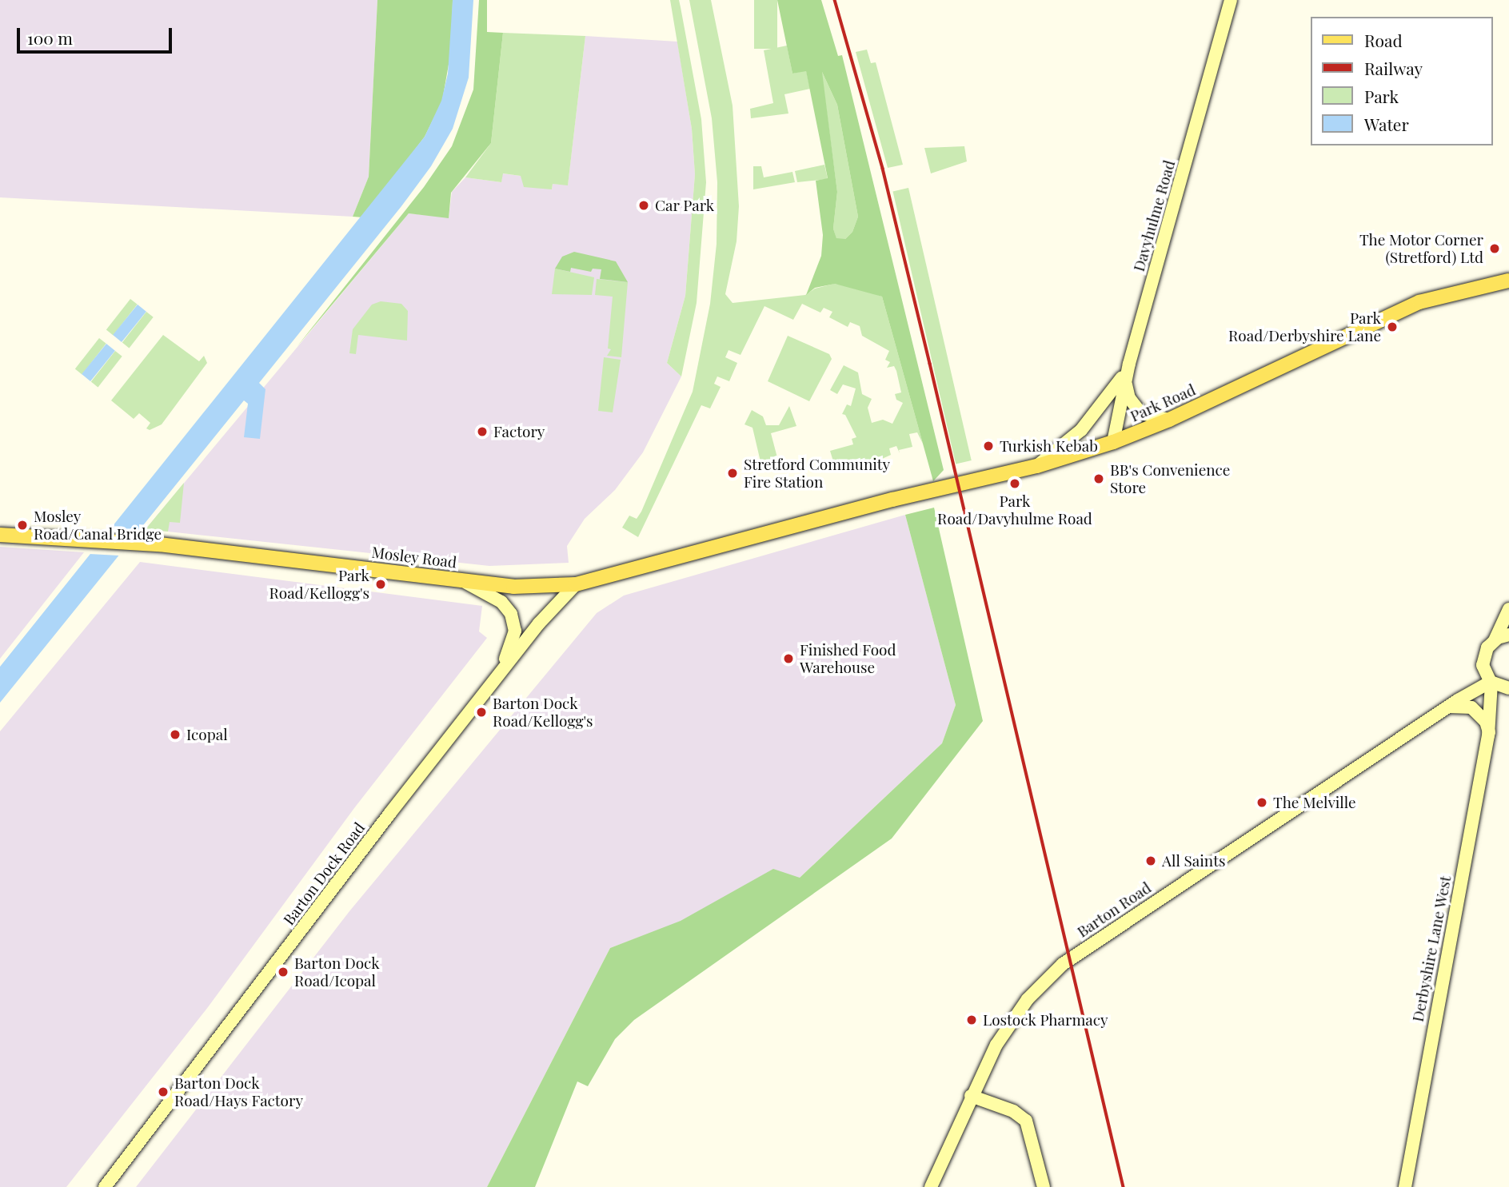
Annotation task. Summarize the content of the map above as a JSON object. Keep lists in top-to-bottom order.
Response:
{
  "streets": {
    "main road": ["Park Road", "Mosley Road"],
    "street": [
      "Davyhulme Road",
      "Barton Dock Road",
      "Barton Road",
      "Derbyshire Lane West"
    ]
  },
  "crossings": [
    ["Davyhulme Road", "Park Road"],
    ["Park Road", "Mosley Road"],
    ["Mosley Road", "Barton Dock Road"],
    ["Barton Road", "Derbyshire Lane West"]
  ],
  "places": [
    "Car Park",
    "The Motor Corner (Stretford) Ltd",
    "Park Road/Derbyshire Lane",
    "Factory",
    "Turkish Kebab",
    "Stretford Community Fire Station",
    "BB's Convenience Store",
    "Park Road/Davyhulme Road",
    "Mosley Road/Canal Bridge",
    "Park Road/Kellogg's",
    "Finished Food Warehouse",
    "Barton Dock Road/Kellogg's",
    "Icopal",
    "The Melville",
    "All Saints",
    "Barton Dock Road/Icopal",
    "Lostock Pharmacy",
    "Barton Dock Road/Hays Factory"
  ],
  "legend": [
    "Road",
    "Railway",
    "Park",
    "Water"
  ],
  "scale_bar": "100 m"
}
